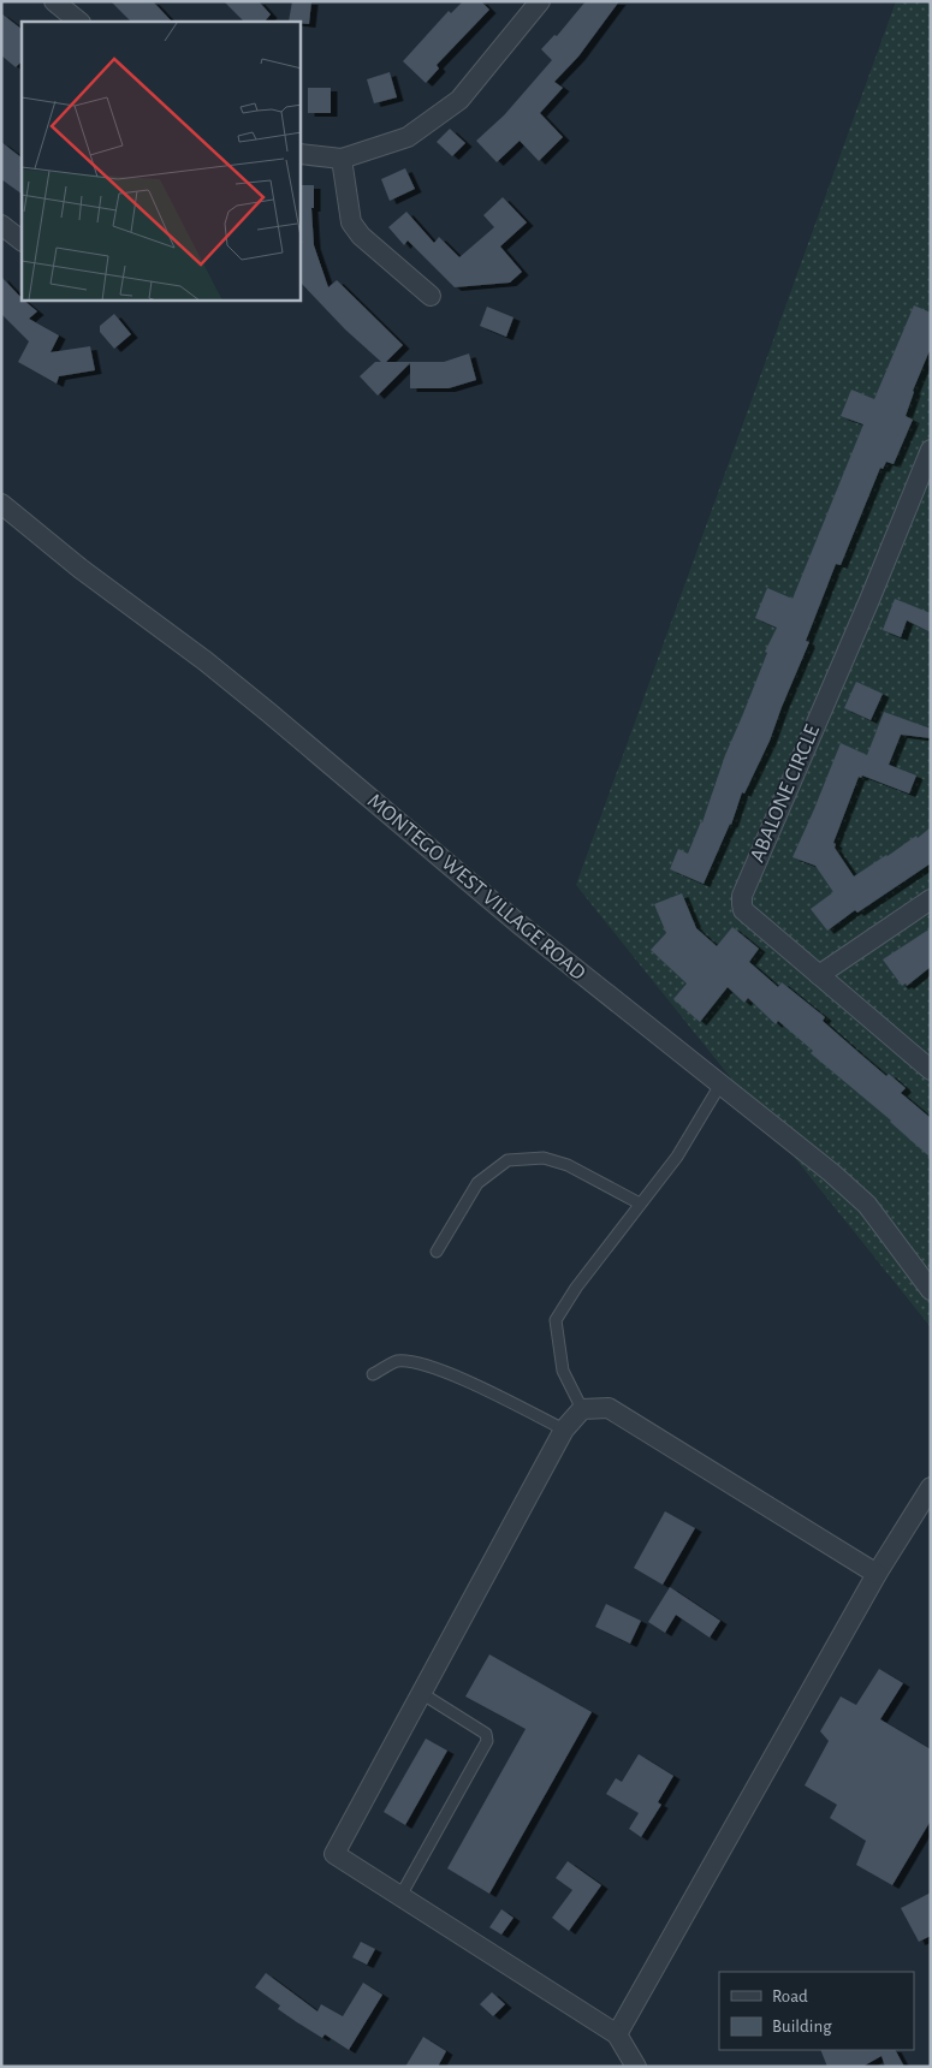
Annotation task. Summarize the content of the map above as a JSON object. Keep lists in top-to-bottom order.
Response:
{
  "streets": {
    "street": ["ABALONE CIRCLE", "MONTEGO WEST VILLAGE ROAD"]
  },
  "legend": ["Road", "Building"]
}
